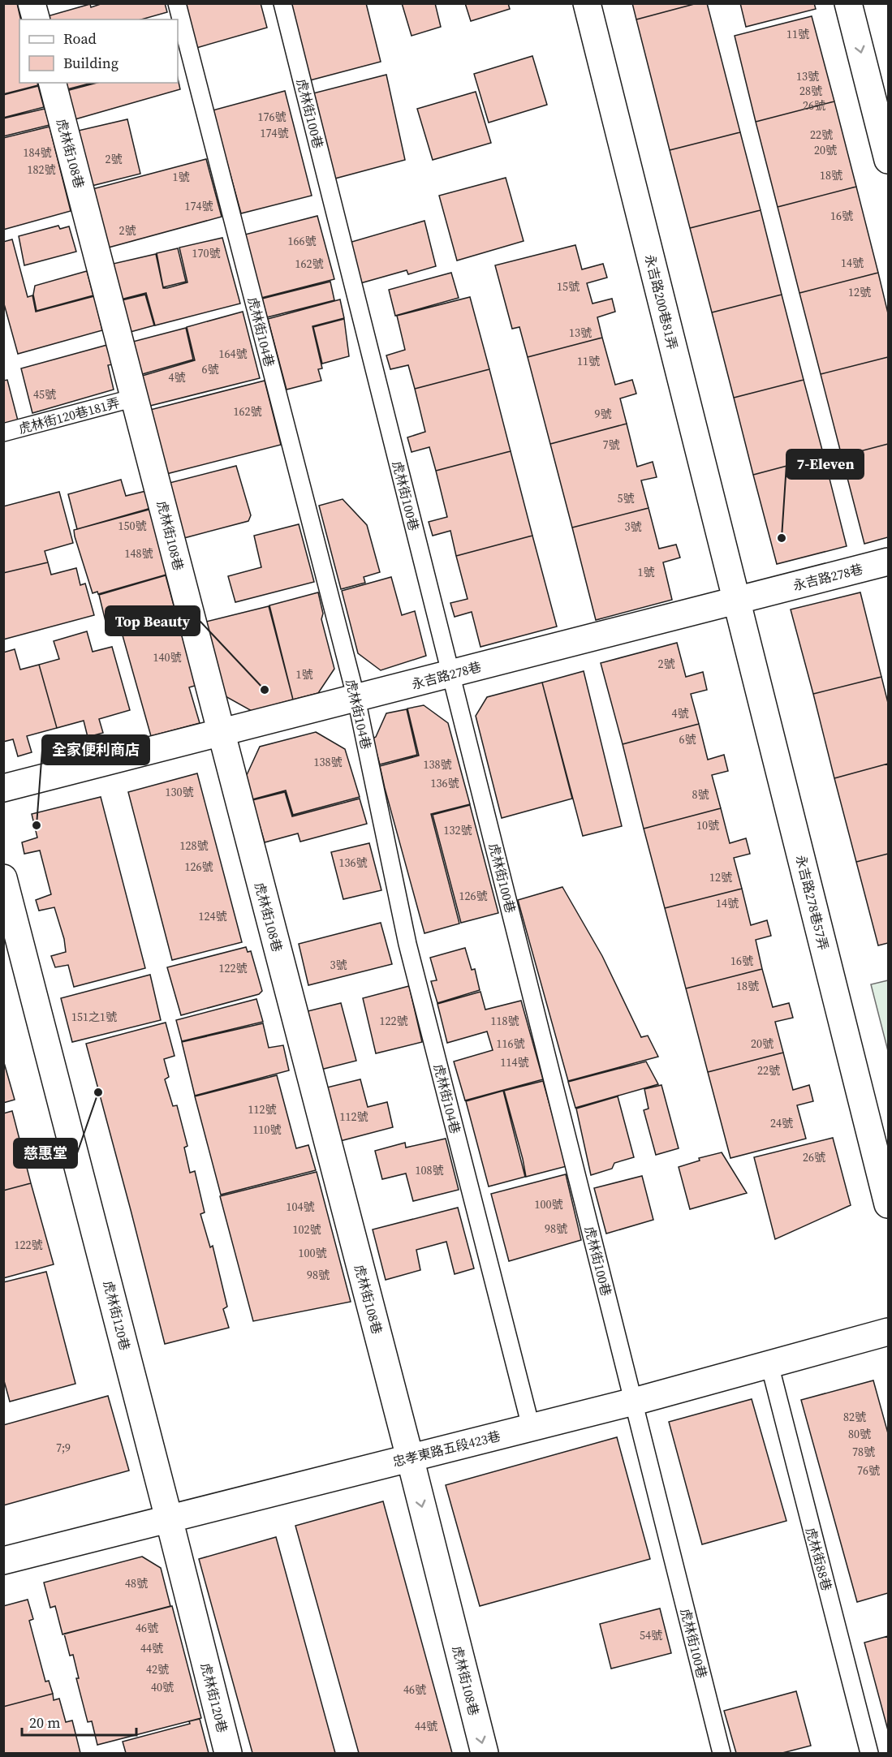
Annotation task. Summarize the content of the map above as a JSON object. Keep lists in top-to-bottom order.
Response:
{
  "streets": {
    "street": [
      "虎林街108巷",
      "永吉路200巷81弄",
      "永吉路278巷",
      "永吉路278巷57弄",
      "虎林街120巷",
      "忠孝東路五段423巷"
    ],
    "lane": [
      "虎林街100巷",
      "虎林街104巷",
      "虎林街120巷181弄",
      "虎林街88巷"
    ]
  },
  "crossings": [
    ["虎林街100巷", "永吉路278巷"],
    ["虎林街100巷", "忠孝東路五段423巷"],
    ["虎林街108巷", "虎林街120巷181弄"],
    ["虎林街108巷", "永吉路278巷"],
    ["虎林街108巷", "忠孝東路五段423巷"],
    ["永吉路200巷81弄", "永吉路278巷"],
    ["永吉路200巷81弄", "永吉路278巷57弄"],
    ["虎林街104巷", "永吉路278巷"],
    ["虎林街104巷", "忠孝東路五段423巷"],
    ["永吉路278巷", "永吉路278巷57弄"],
    ["虎林街120巷", "忠孝東路五段423巷"],
    ["忠孝東路五段423巷", "虎林街88巷"]
  ],
  "places": [
    "7-Eleven",
    "Top Beauty",
    "全家便利商店",
    "慈惠堂"
  ],
  "house_numbers": [
    "11號",
    "13號",
    "28號",
    "26號",
    "176號",
    "174號",
    "22號",
    "20號",
    "184號",
    "2號",
    "182號",
    "18號",
    "1號",
    "174號",
    "16號",
    "2號",
    "166號",
    "170號",
    "14號",
    "162號",
    "15號",
    "12號",
    "13號",
    "164號",
    "11號",
    "6號",
    "4號",
    "45號",
    "162號",
    "9號",
    "7號",
    "5號",
    "150號",
    "3號",
    "148號",
    "1號",
    "140號",
    "2號",
    "1號",
    "4號",
    "6號",
    "138號",
    "138號",
    "136號",
    "130號",
    "8號",
    "10號",
    "132號",
    "128號",
    "136號",
    "126號",
    "12號",
    "126號",
    "14號",
    "124號",
    "16號",
    "3號",
    "122號",
    "18號",
    "151之1號",
    "122號",
    "118號",
    "116號",
    "20號",
    "114號",
    "22號",
    "112號",
    "112號",
    "24號",
    "110號",
    "26號",
    "108號",
    "100號",
    "104號",
    "98號",
    "102號",
    "122號",
    "100號",
    "98號",
    "82號",
    "80號",
    "7;9",
    "78號",
    "76號",
    "48號",
    "46號",
    "54號",
    "44號",
    "42號",
    "40號",
    "46號",
    "44號"
  ],
  "legend": ["Road", "Building"],
  "scale_bar": "20 m"
}
